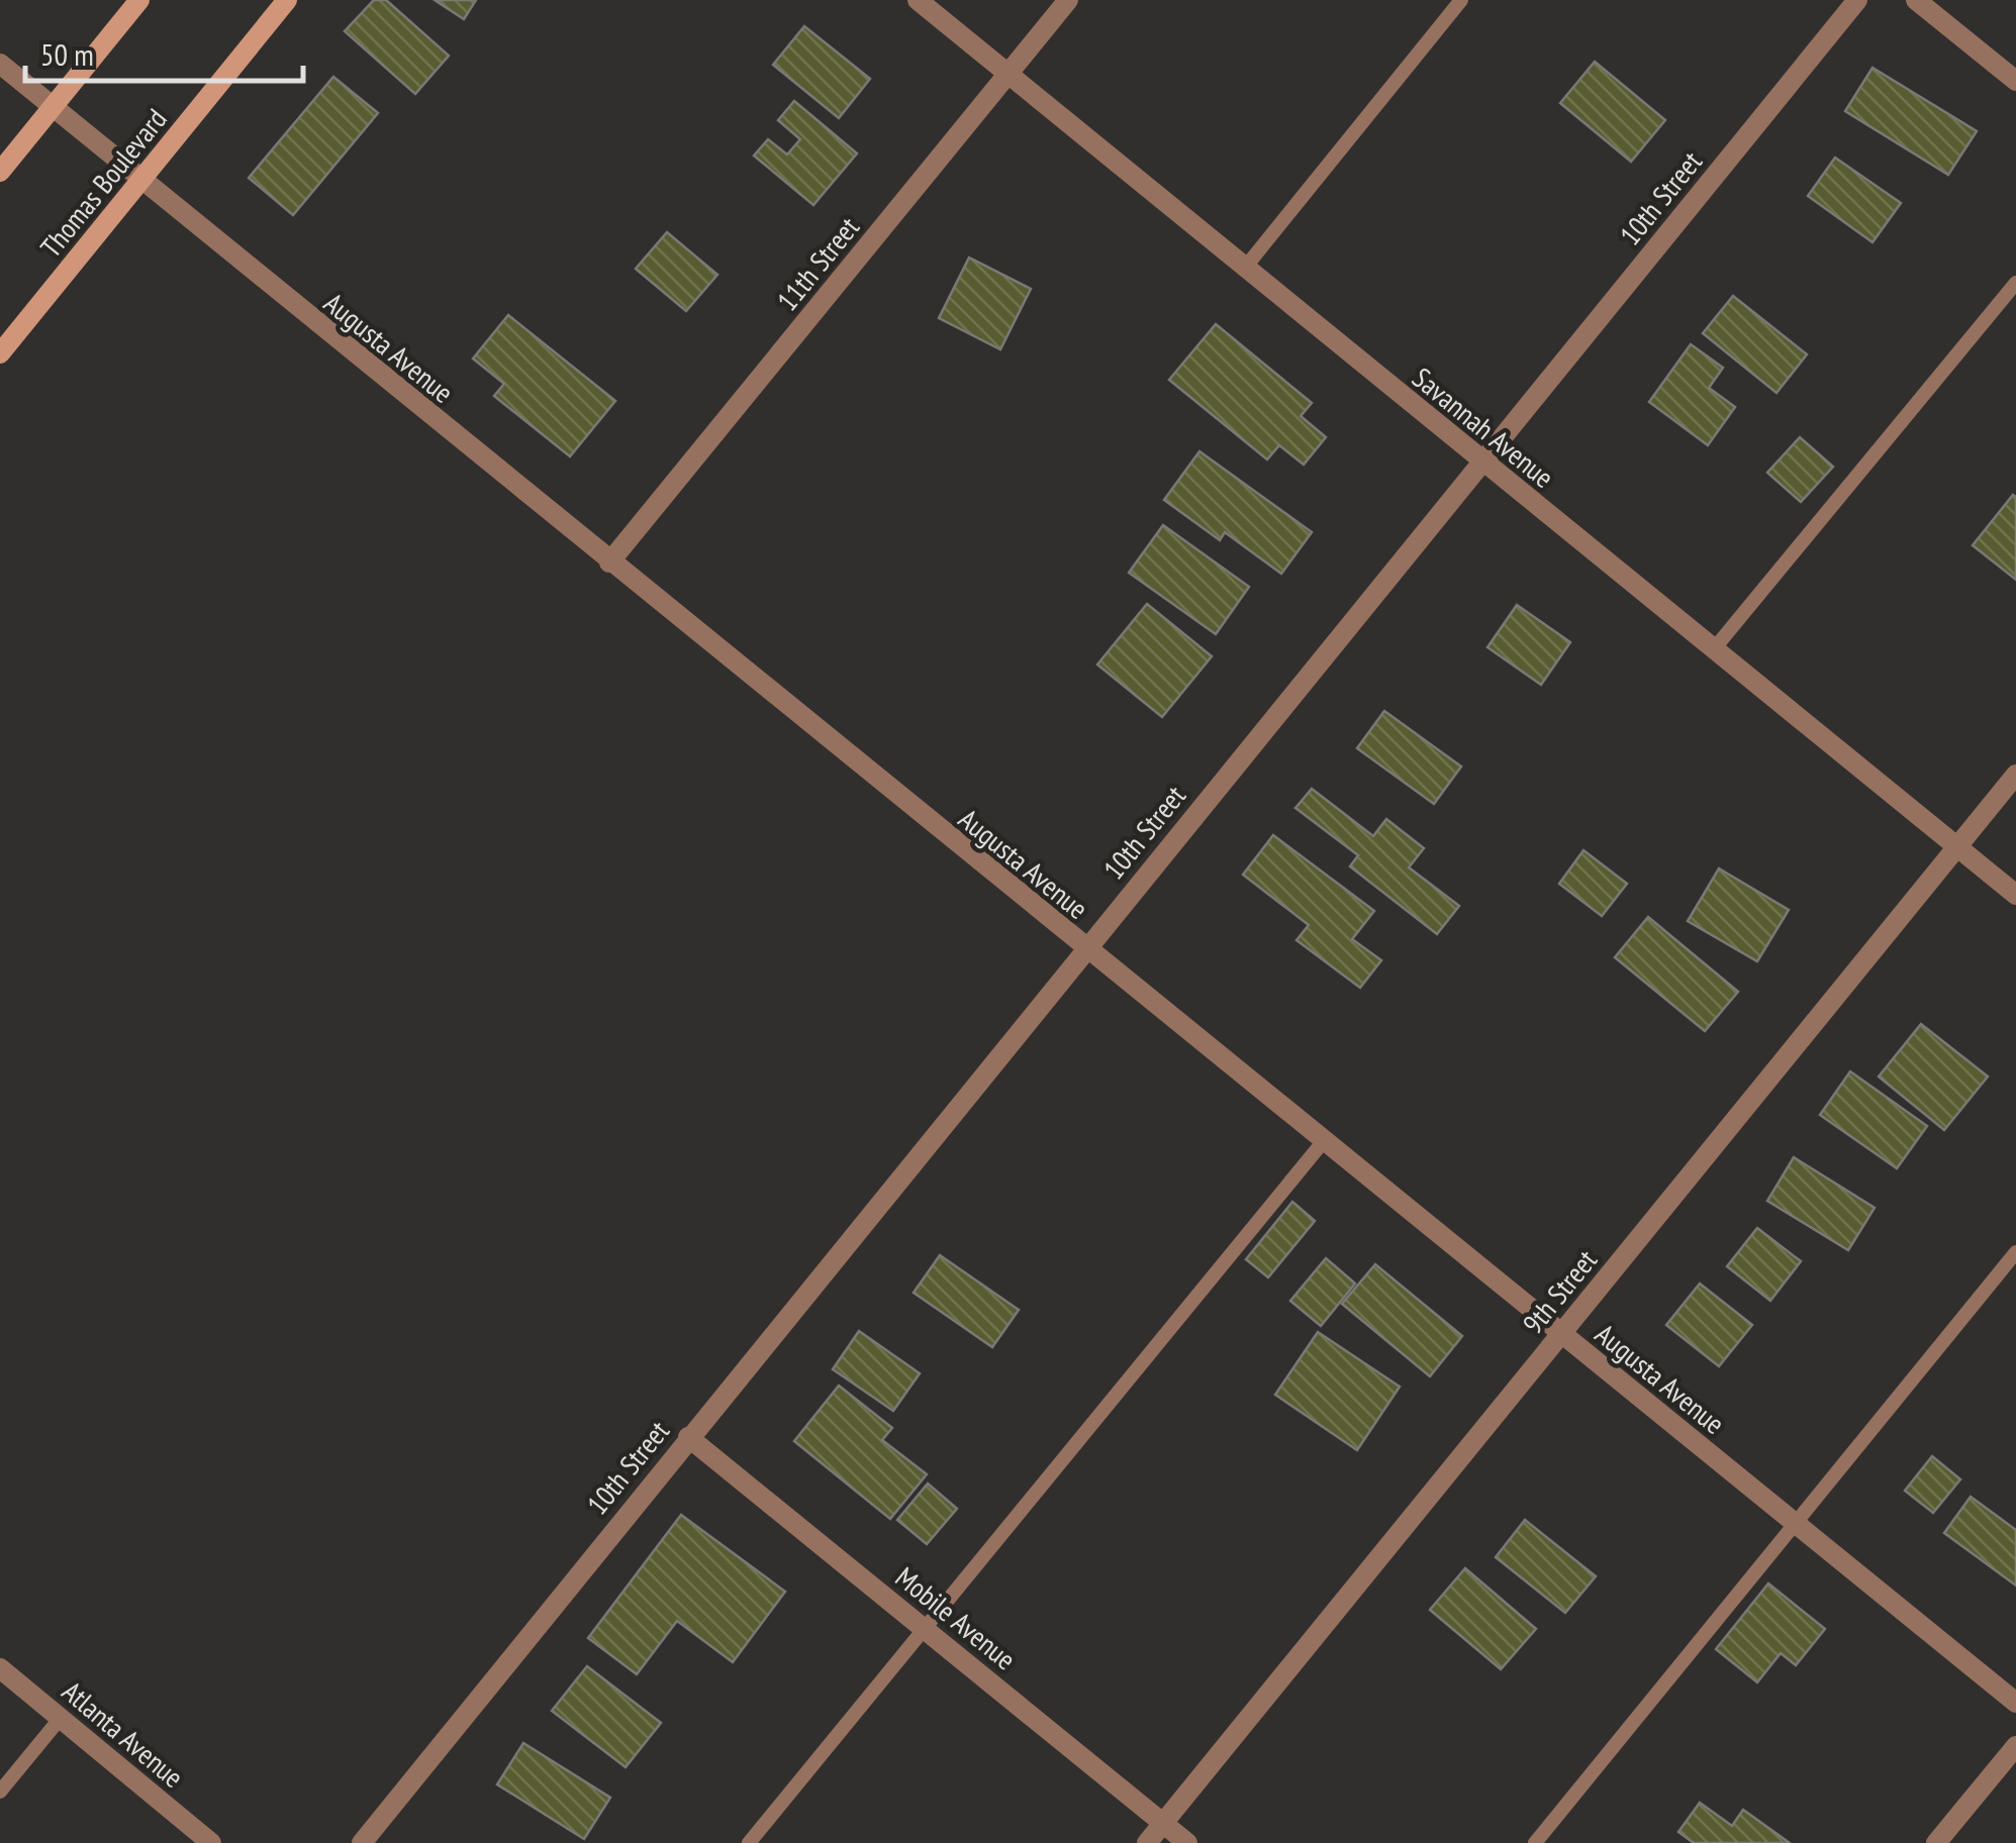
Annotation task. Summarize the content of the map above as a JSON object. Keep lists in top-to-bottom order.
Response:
{
  "streets": {
    "main road": ["Thomas Boulevard"],
    "street": [
      "10th Street",
      "11th Street",
      "Augusta Avenue",
      "Savannah Avenue",
      "9th Street",
      "Mobile Avenue",
      "Atlanta Avenue"
    ]
  },
  "crossings": [
    ["Thomas Boulevard", "Augusta Avenue"],
    ["10th Street", "Augusta Avenue"],
    ["10th Street", "Savannah Avenue"],
    ["10th Street", "Mobile Avenue"],
    ["11th Street", "Augusta Avenue"],
    ["11th Street", "Savannah Avenue"],
    ["Augusta Avenue", "9th Street"],
    ["Savannah Avenue", "9th Street"],
    ["9th Street", "Mobile Avenue"]
  ],
  "scale_bar": "50 m"
}
